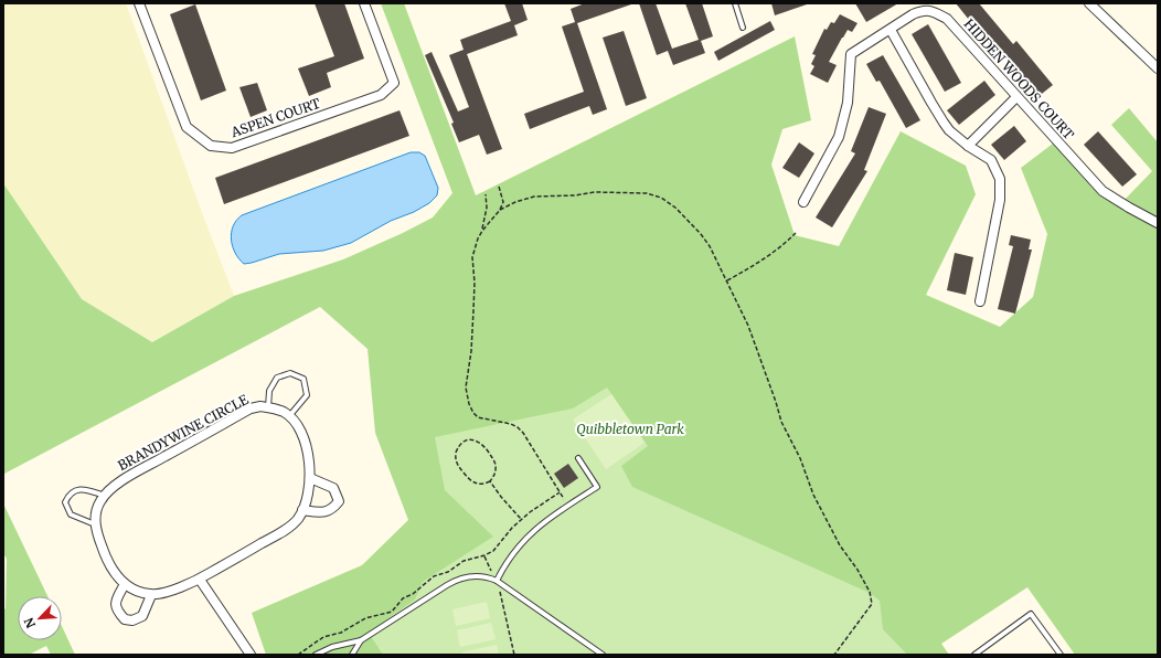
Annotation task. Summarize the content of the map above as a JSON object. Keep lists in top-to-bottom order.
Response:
{
  "streets": {
    "street": ["HIDDEN WOODS COURT", "ASPEN COURT", "BRANDYWINE CIRCLE"]
  },
  "parks": ["Quibbletown Park"],
  "north": "bottom left"
}
